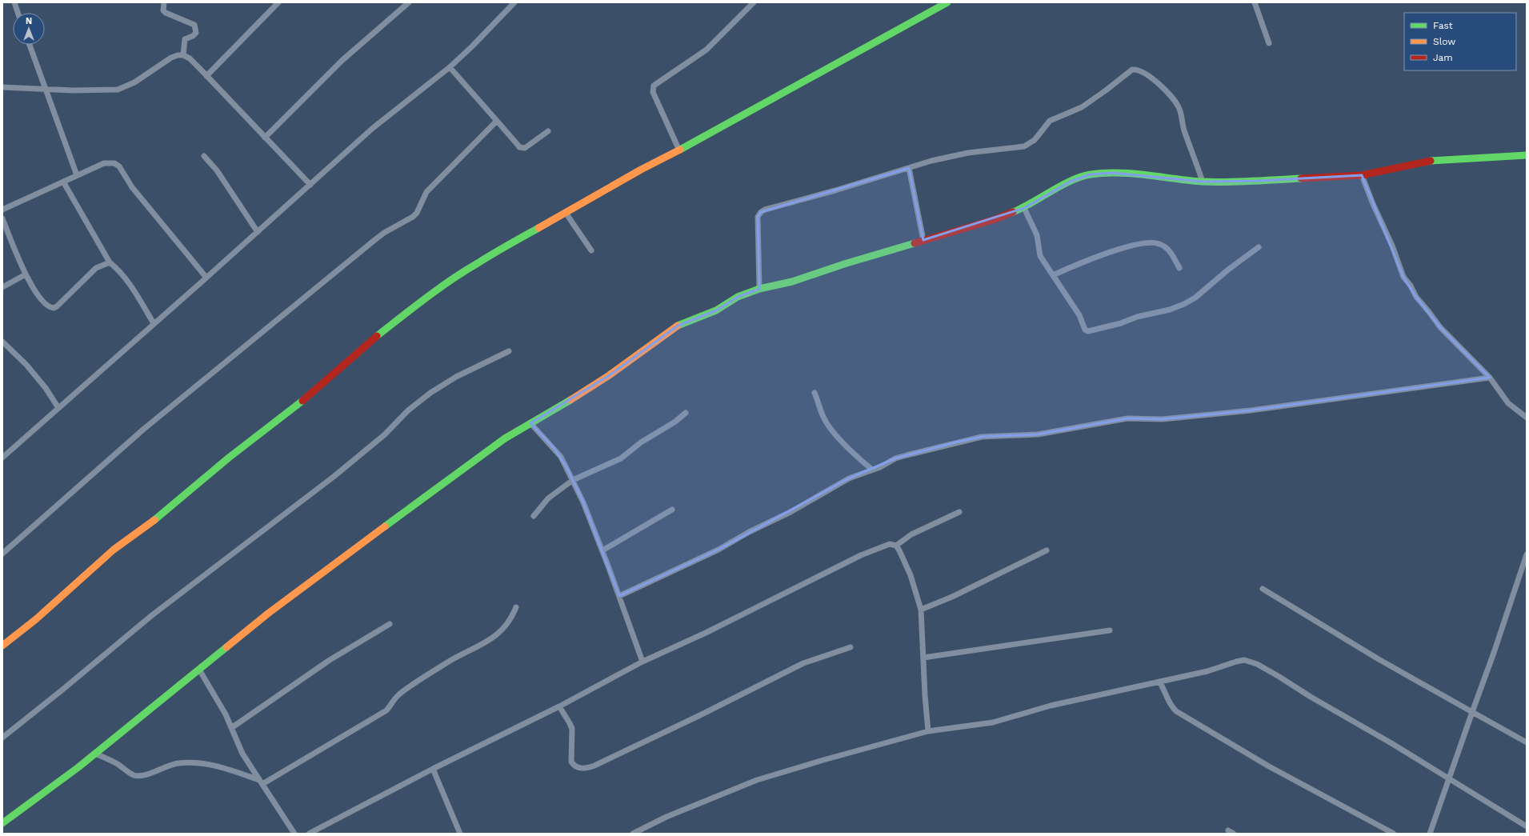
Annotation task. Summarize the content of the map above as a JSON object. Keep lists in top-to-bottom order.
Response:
{
  "legend": ["Fast", "Slow", "Jam"],
  "north": "top"
}
